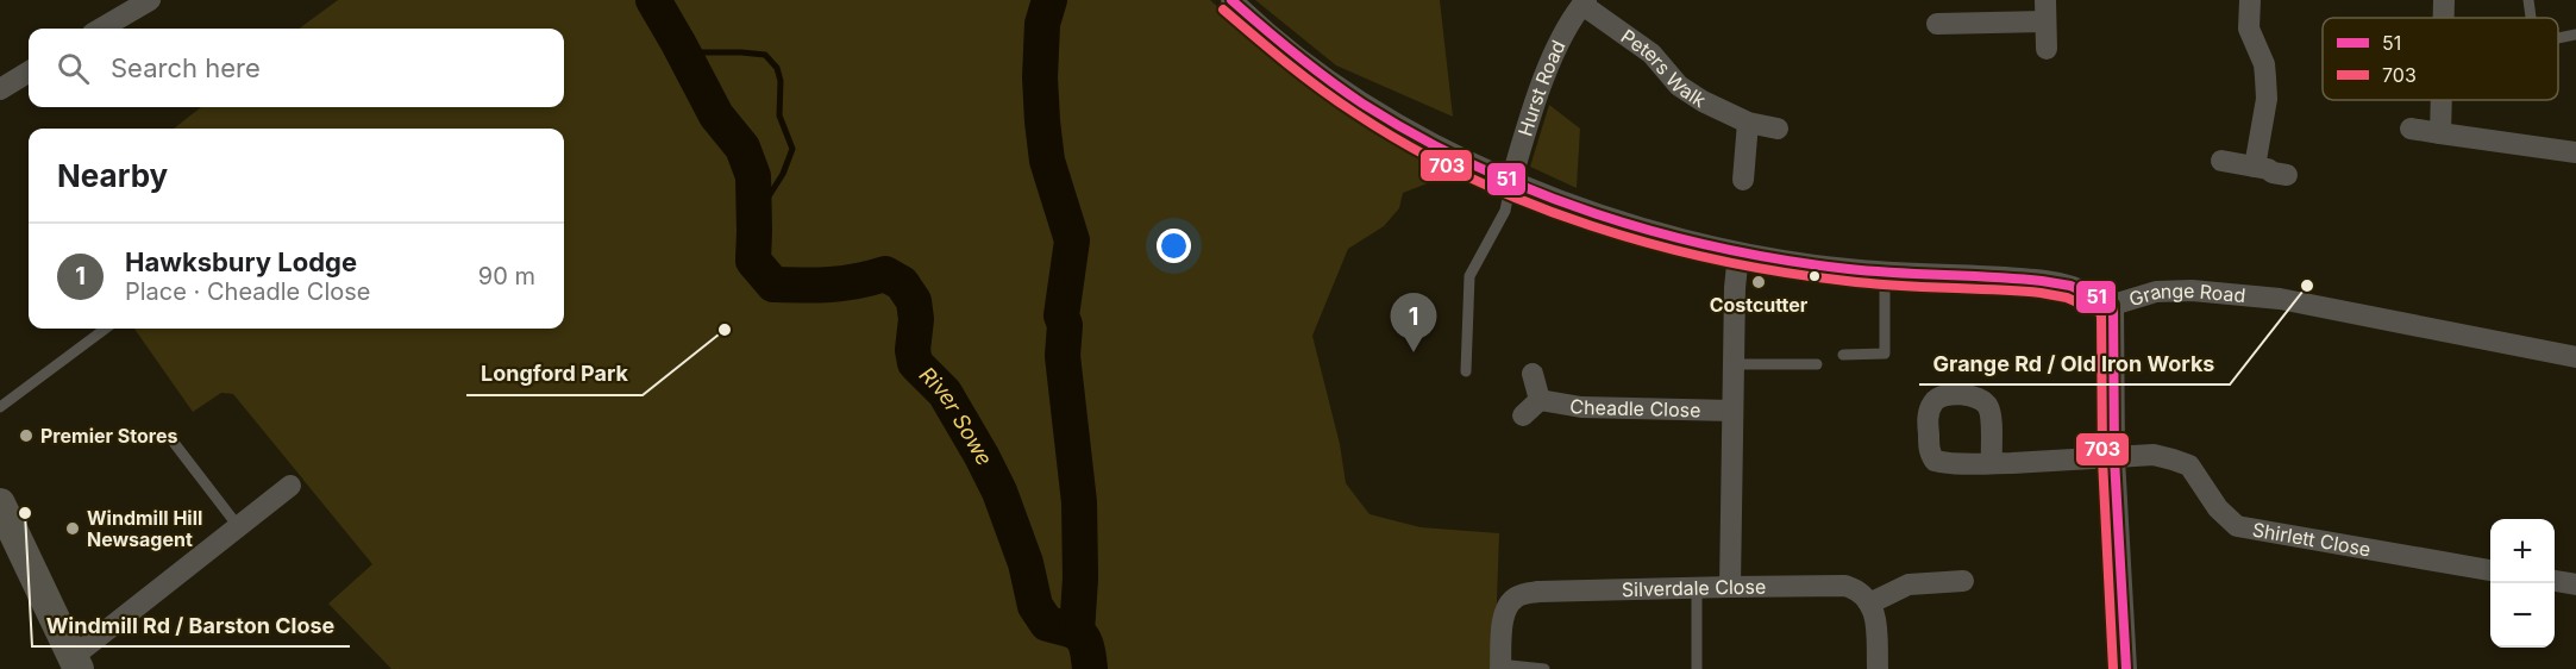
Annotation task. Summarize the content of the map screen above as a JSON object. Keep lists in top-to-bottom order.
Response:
{
  "streets": {
    "street": [
      "Peters Walk",
      "Hurst Road",
      "Grange Road",
      "Cheadle Close",
      "Shirlett Close",
      "Silverdale Close"
    ]
  },
  "crossings": [
    ["Peters Walk", "Hurst Road"],
    ["Hurst Road", "Grange Road"]
  ],
  "water": ["River Sowe"],
  "places": [
    "Costcutter",
    "Grange Rd / Old Iron Works",
    "Longford Park",
    "Premier Stores",
    "Windmill Rd / Barston Close",
    "Windmill Hill Newsagent"
  ],
  "lines": ["transit line 51", "transit line 703"],
  "legend": ["51", "703"],
  "page": {
    "search": "Search here",
    "heading": "Nearby",
    "list": [
      {
        "mark": "1",
        "name": "Hawksbury Lodge",
        "note": "Place · Cheadle Close",
        "value": "90 m"
      }
    ],
    "pins": "1",
    "map_buttons": ["+", "−"]
  }
}
